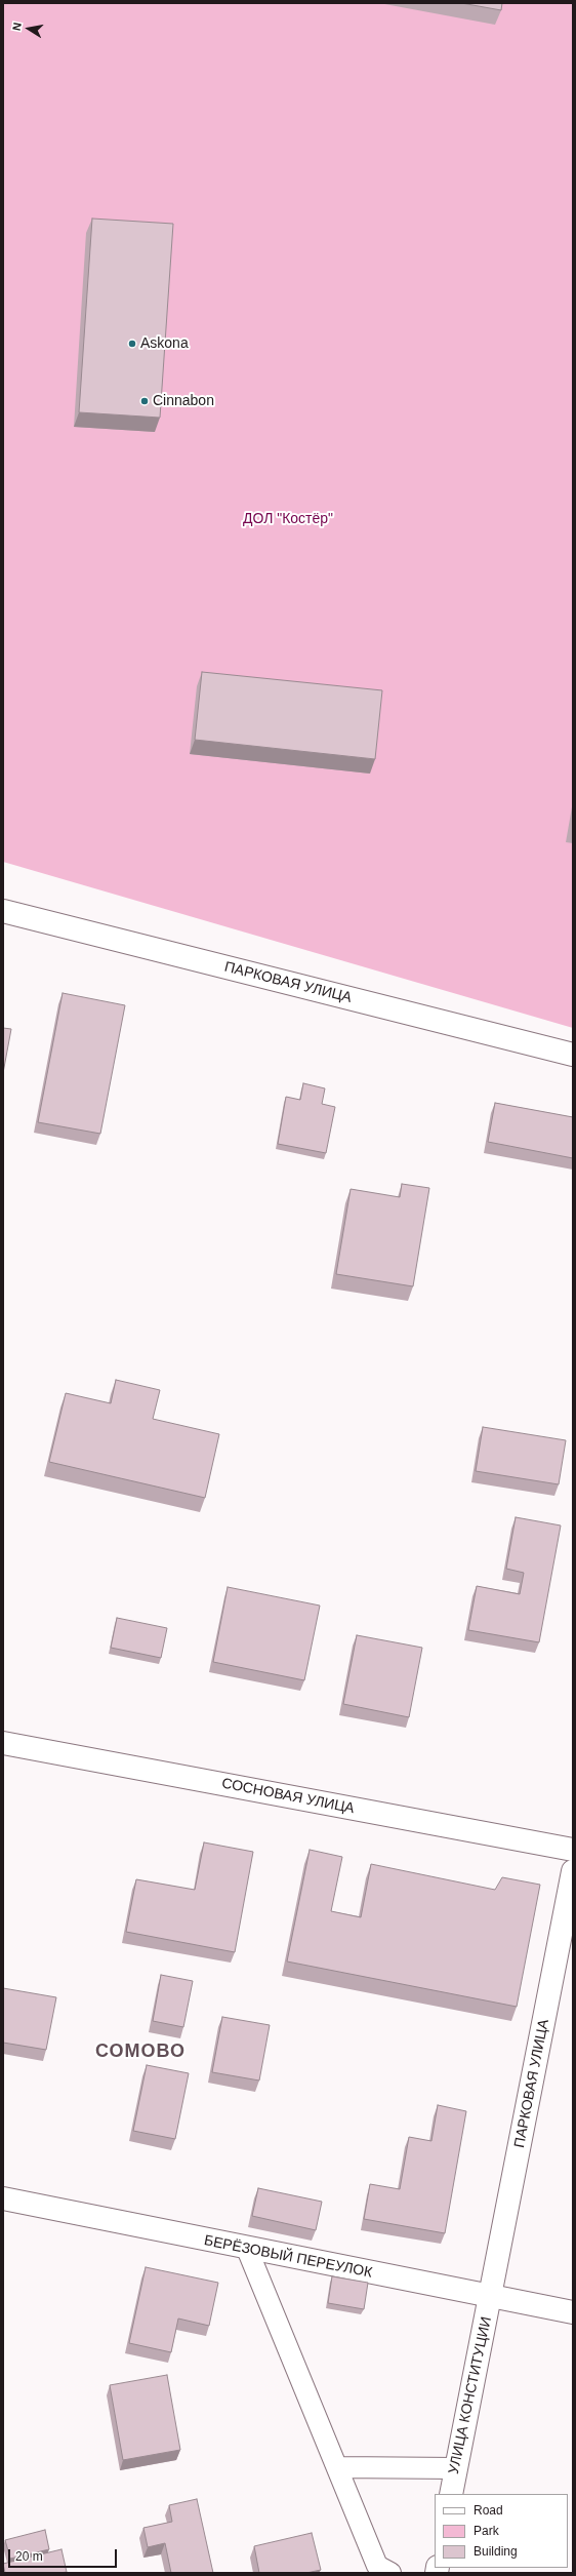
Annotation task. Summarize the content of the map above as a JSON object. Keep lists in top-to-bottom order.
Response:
{
  "streets": {
    "street": [
      "ПАРКОВАЯ УЛИЦА",
      "СОСНОВАЯ УЛИЦА",
      "БЕРЁЗОВЫЙ ПЕРЕУЛОК",
      "УЛИЦА КОНСТИТУЦИИ"
    ]
  },
  "crossings": [
    ["ПАРКОВАЯ УЛИЦА", "БЕРЁЗОВЫЙ ПЕРЕУЛОК"],
    ["ПАРКОВАЯ УЛИЦА", "УЛИЦА КОНСТИТУЦИИ"],
    ["БЕРЁЗОВЫЙ ПЕРЕУЛОК", "УЛИЦА КОНСТИТУЦИИ"]
  ],
  "districts": ["СОМОВО"],
  "parks": ["ДОЛ \"Костёр\""],
  "places": ["Askona", "Cinnabon"],
  "legend": ["Road", "Park", "Building"],
  "scale_bar": "20 m",
  "north": "left"
}
